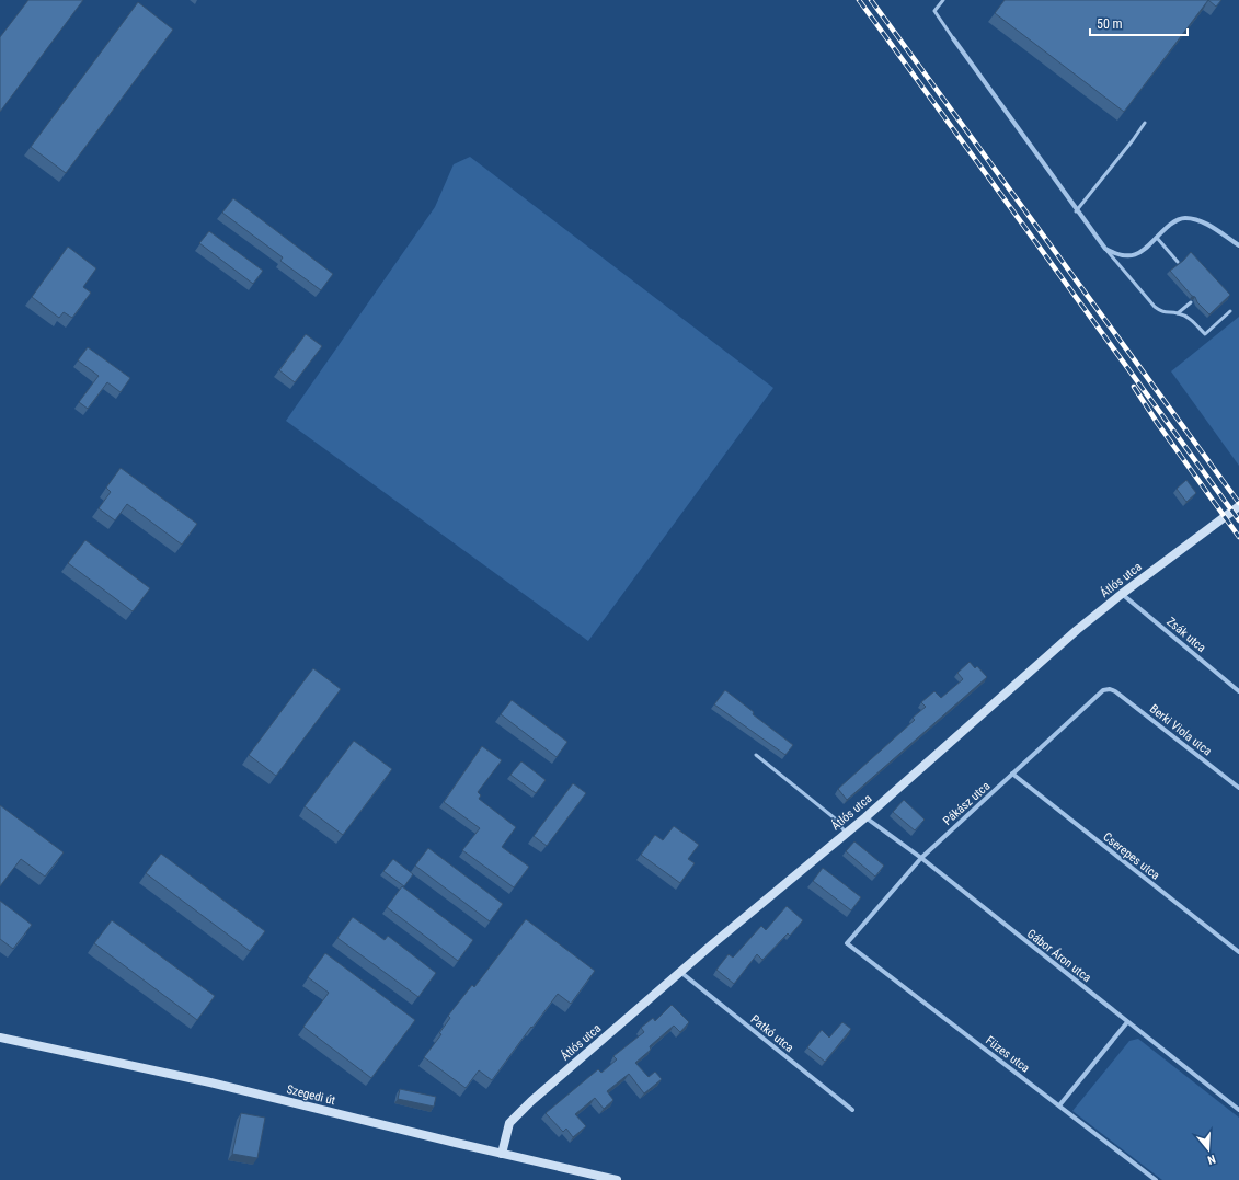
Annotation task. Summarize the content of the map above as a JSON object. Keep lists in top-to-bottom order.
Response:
{
  "streets": {
    "street": [
      "Átlós utca",
      "Zsák utca",
      "Berki Viola utca",
      "Pákász utca",
      "Cserepes utca",
      "Gábor Áron utca",
      "Patkó utca",
      "Füzes utca",
      "Szegedi út"
    ]
  },
  "crossings": [
    ["Átlós utca", "Zsák utca"],
    ["Átlós utca", "Gábor Áron utca"],
    ["Átlós utca", "Patkó utca"],
    ["Átlós utca", "Szegedi út"],
    ["Berki Viola utca", "Pákász utca"],
    ["Pákász utca", "Cserepes utca"],
    ["Pákász utca", "Gábor Áron utca"],
    ["Pákász utca", "Füzes utca"]
  ],
  "scale_bar": "50 m",
  "north": "bottom"
}
